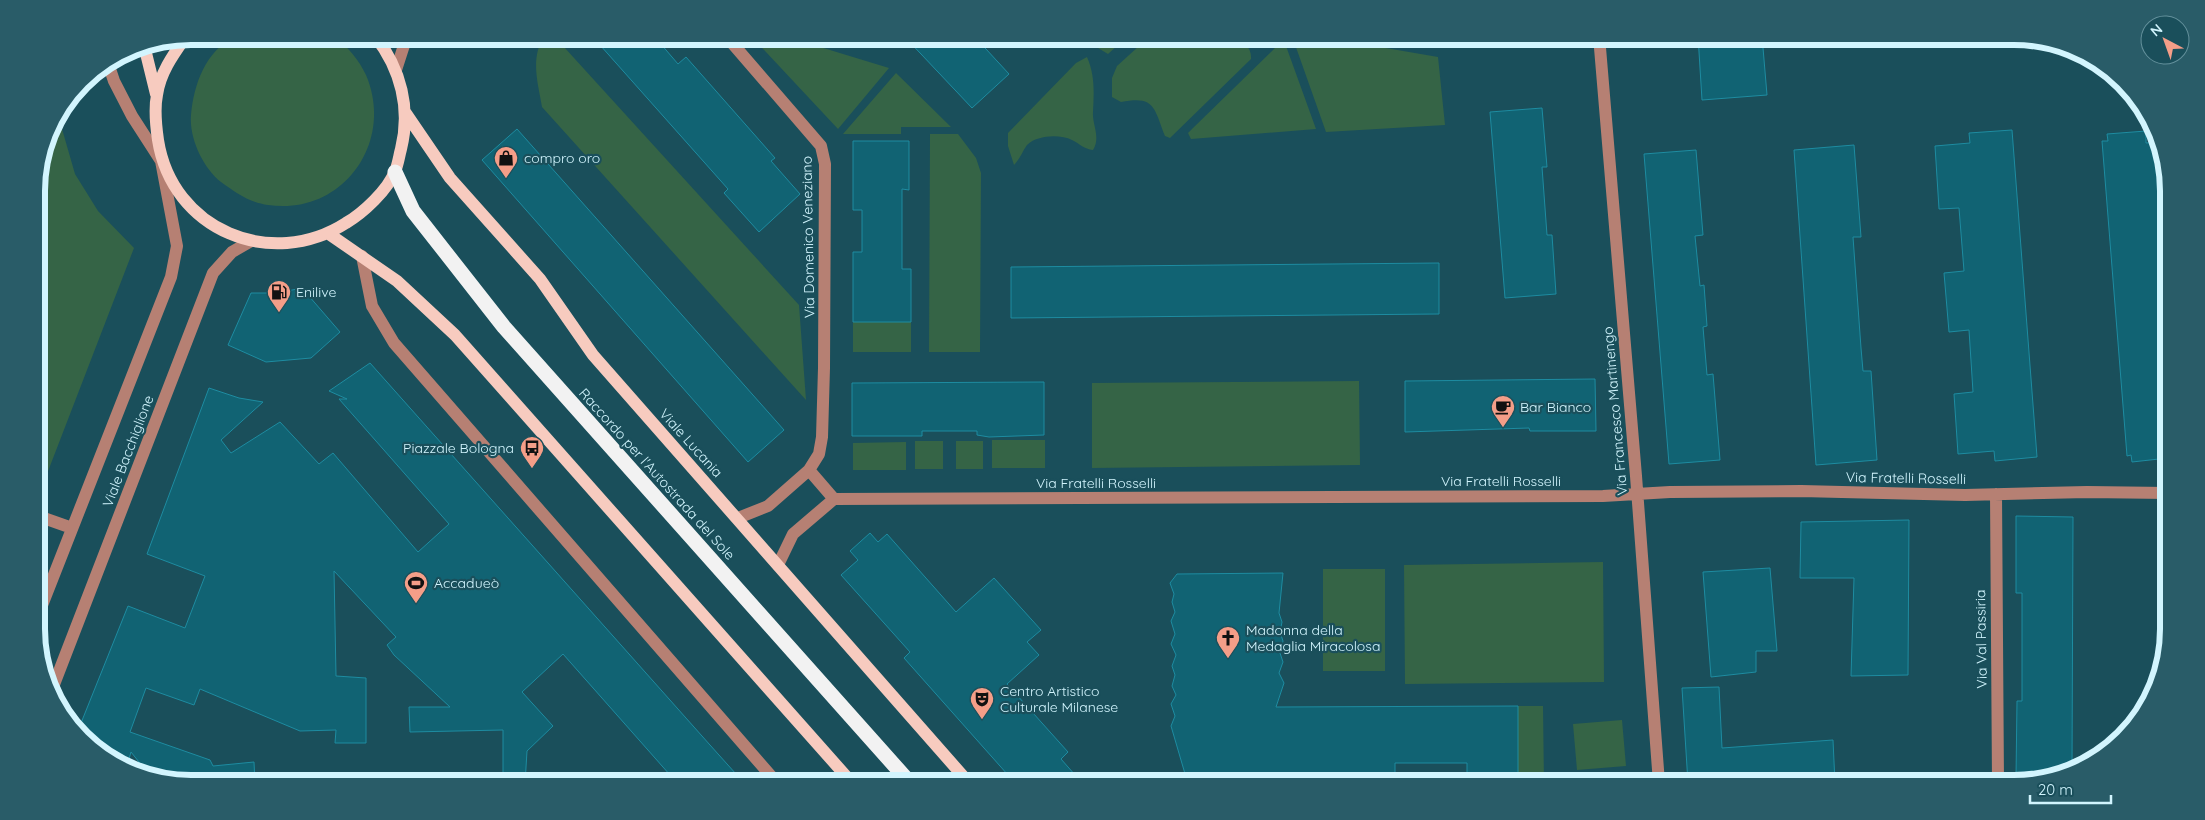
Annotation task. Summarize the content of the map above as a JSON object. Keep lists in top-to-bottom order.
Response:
{
  "streets": {
    "highway": ["Raccordo per l'Autostrada del Sole"],
    "main road": ["Viale Lucania"],
    "street": [
      "Via Domenico Veneziano",
      "Via Francesco Martinengo",
      "Viale Bacchiglione",
      "Via Fratelli Rosselli",
      "Via Val Passiria"
    ]
  },
  "crossings": [
    ["Via Domenico Veneziano", "Viale Lucania"],
    ["Via Francesco Martinengo", "Via Fratelli Rosselli"],
    ["Via Fratelli Rosselli", "Via Val Passiria"]
  ],
  "places": {
    "shop": ["compro oro"],
    "fuel station": ["Enilive"],
    "cafe": ["Bar Bianco"],
    "bus stop": ["Piazzale Bologna"],
    "sports": ["Accadueò"],
    "church": ["Madonna della Medaglia Miracolosa"],
    "theatre": ["Centro Artistico Culturale Milanese"]
  },
  "scale_bar": "20 m",
  "north": "top left"
}
